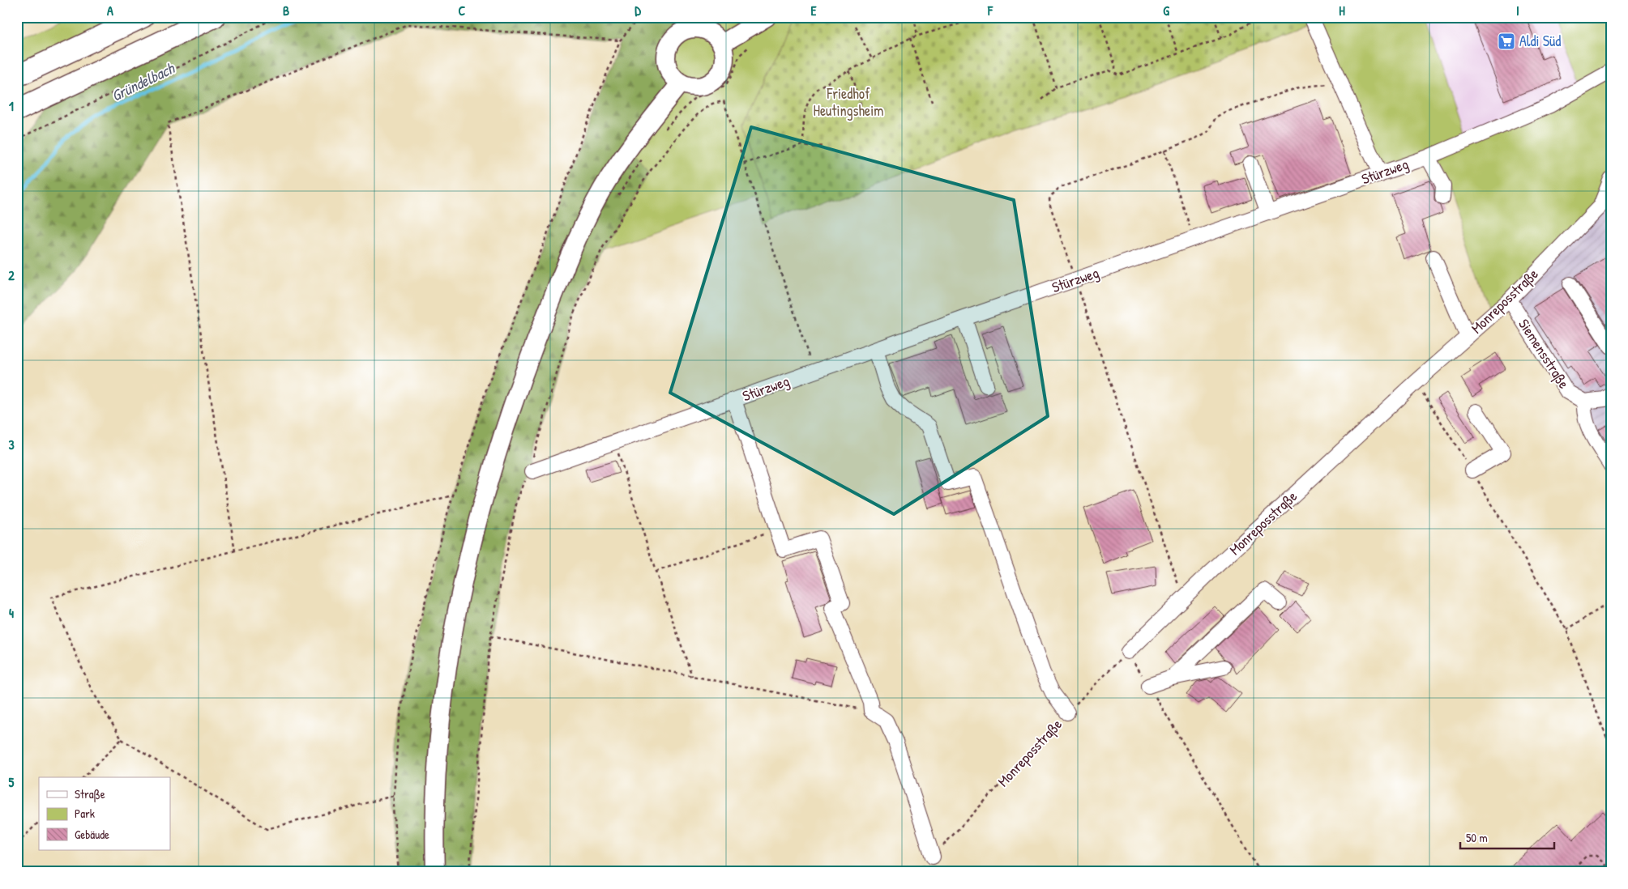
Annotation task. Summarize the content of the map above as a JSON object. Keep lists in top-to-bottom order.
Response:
{
  "streets": {
    "street": ["Stürzweg", "Monreposstraße", "Siemensstraße"]
  },
  "crossings": [
    ["Monreposstraße", "Siemensstraße"]
  ],
  "water": ["Gründelbach"],
  "parks": ["Friedhof Heutingsheim"],
  "places": {
    "supermarket": ["Aldi Süd"]
  },
  "legend": ["Straße", "Park", "Gebäude"],
  "scale_bar": "50 m",
  "grid": {
    "columns": [
      "A",
      "B",
      "C",
      "D",
      "E",
      "F",
      "G",
      "H",
      "I"
    ],
    "rows": [
      "1",
      "2",
      "3",
      "4",
      "5"
    ]
  }
}
